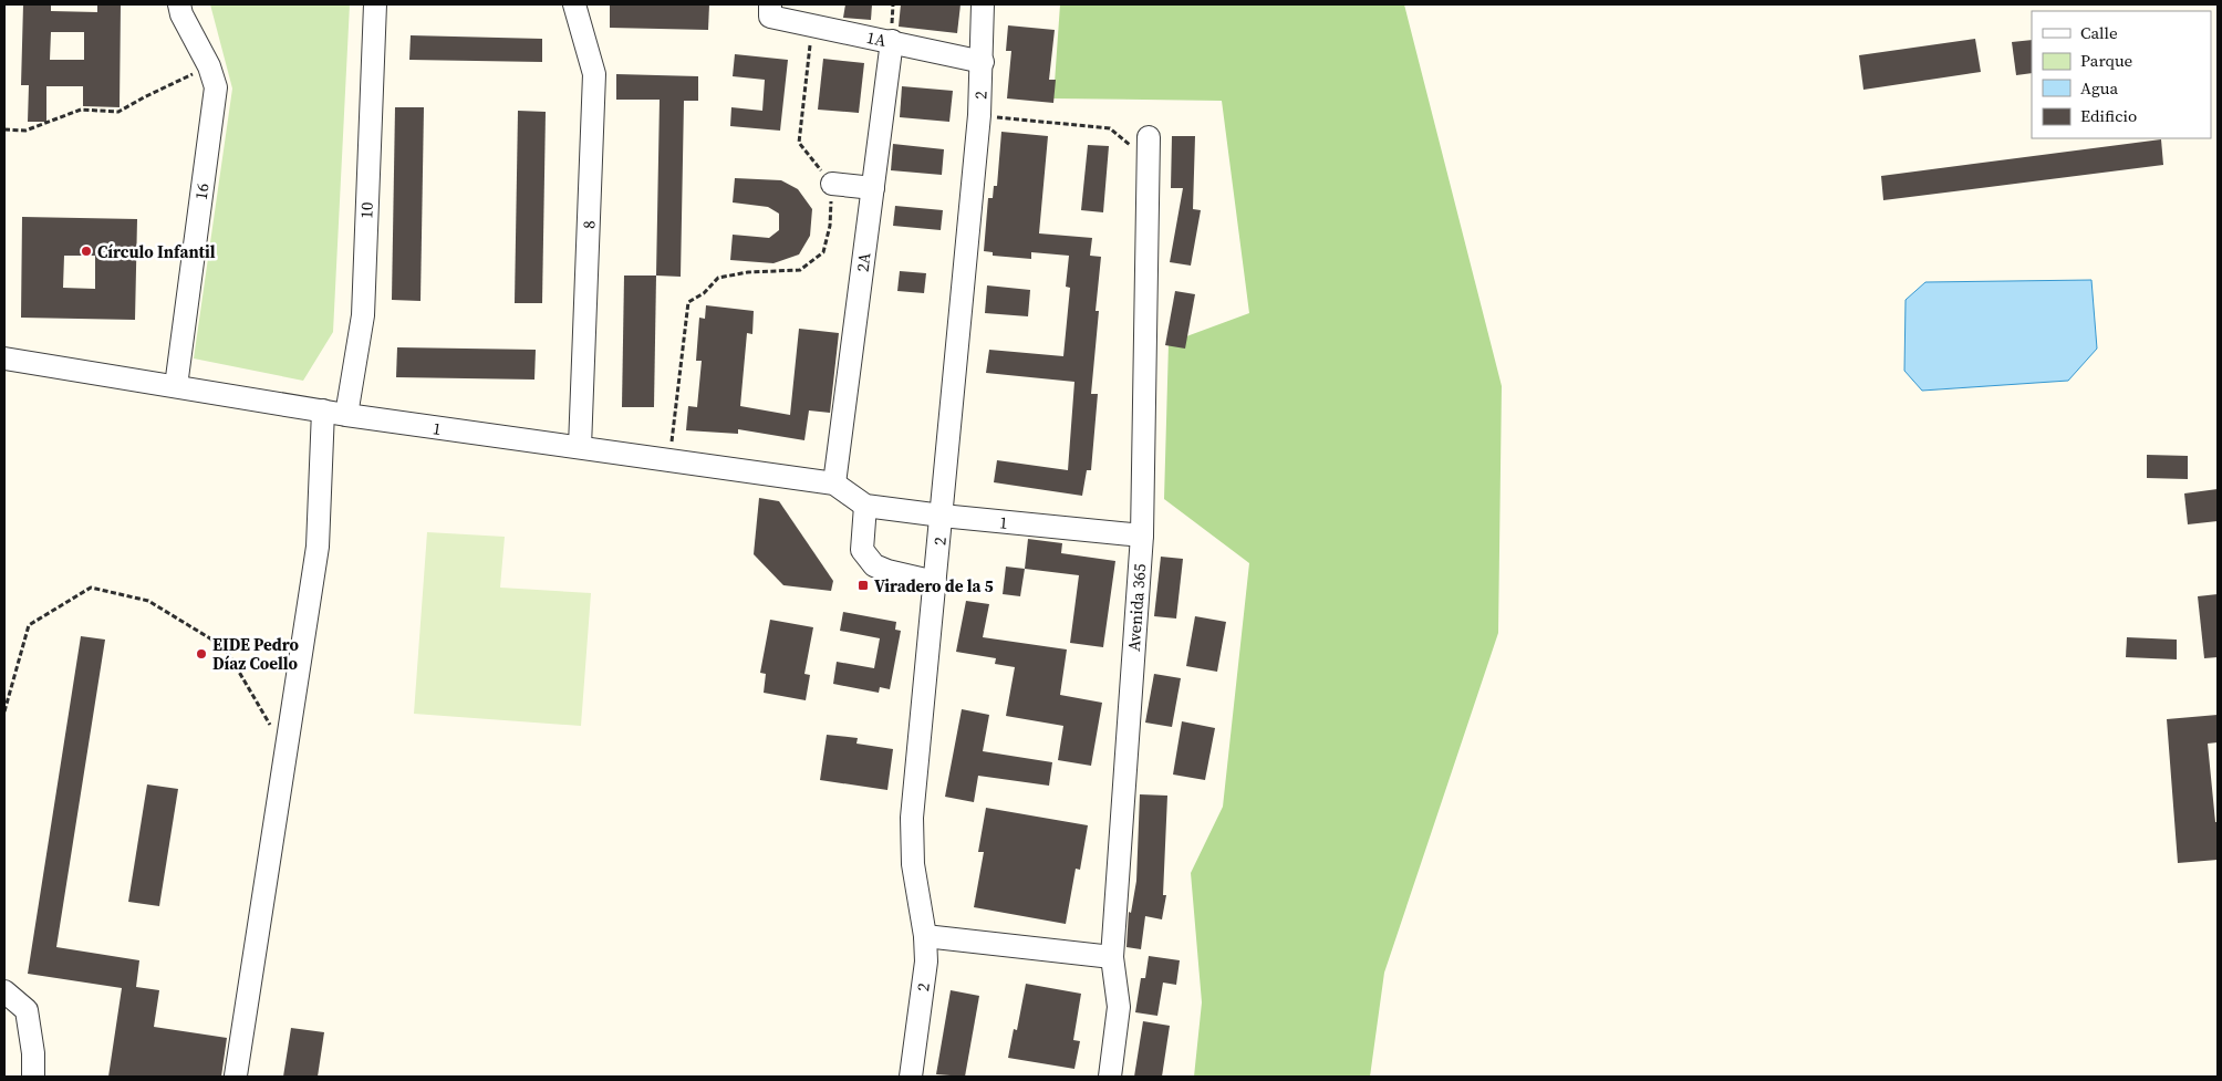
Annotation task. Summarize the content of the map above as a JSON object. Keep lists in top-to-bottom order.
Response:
{
  "streets": {
    "street": [
      "1A",
      "2",
      "16",
      "10",
      "8",
      "2A",
      "1",
      "Avenida 365"
    ]
  },
  "crossings": [
    ["1A", "2"],
    ["1A", "2A"],
    ["2", "1"],
    ["16", "1"],
    ["10", "1"],
    ["8", "1"],
    ["2A", "1"],
    ["1", "Avenida 365"]
  ],
  "places": {
    "other": ["Círculo Infantil", "EIDE Pedro Díaz Coello"],
    "transit": ["Viradero de la 5"]
  },
  "legend": [
    "Calle",
    "Parque",
    "Agua",
    "Edificio"
  ]
}
